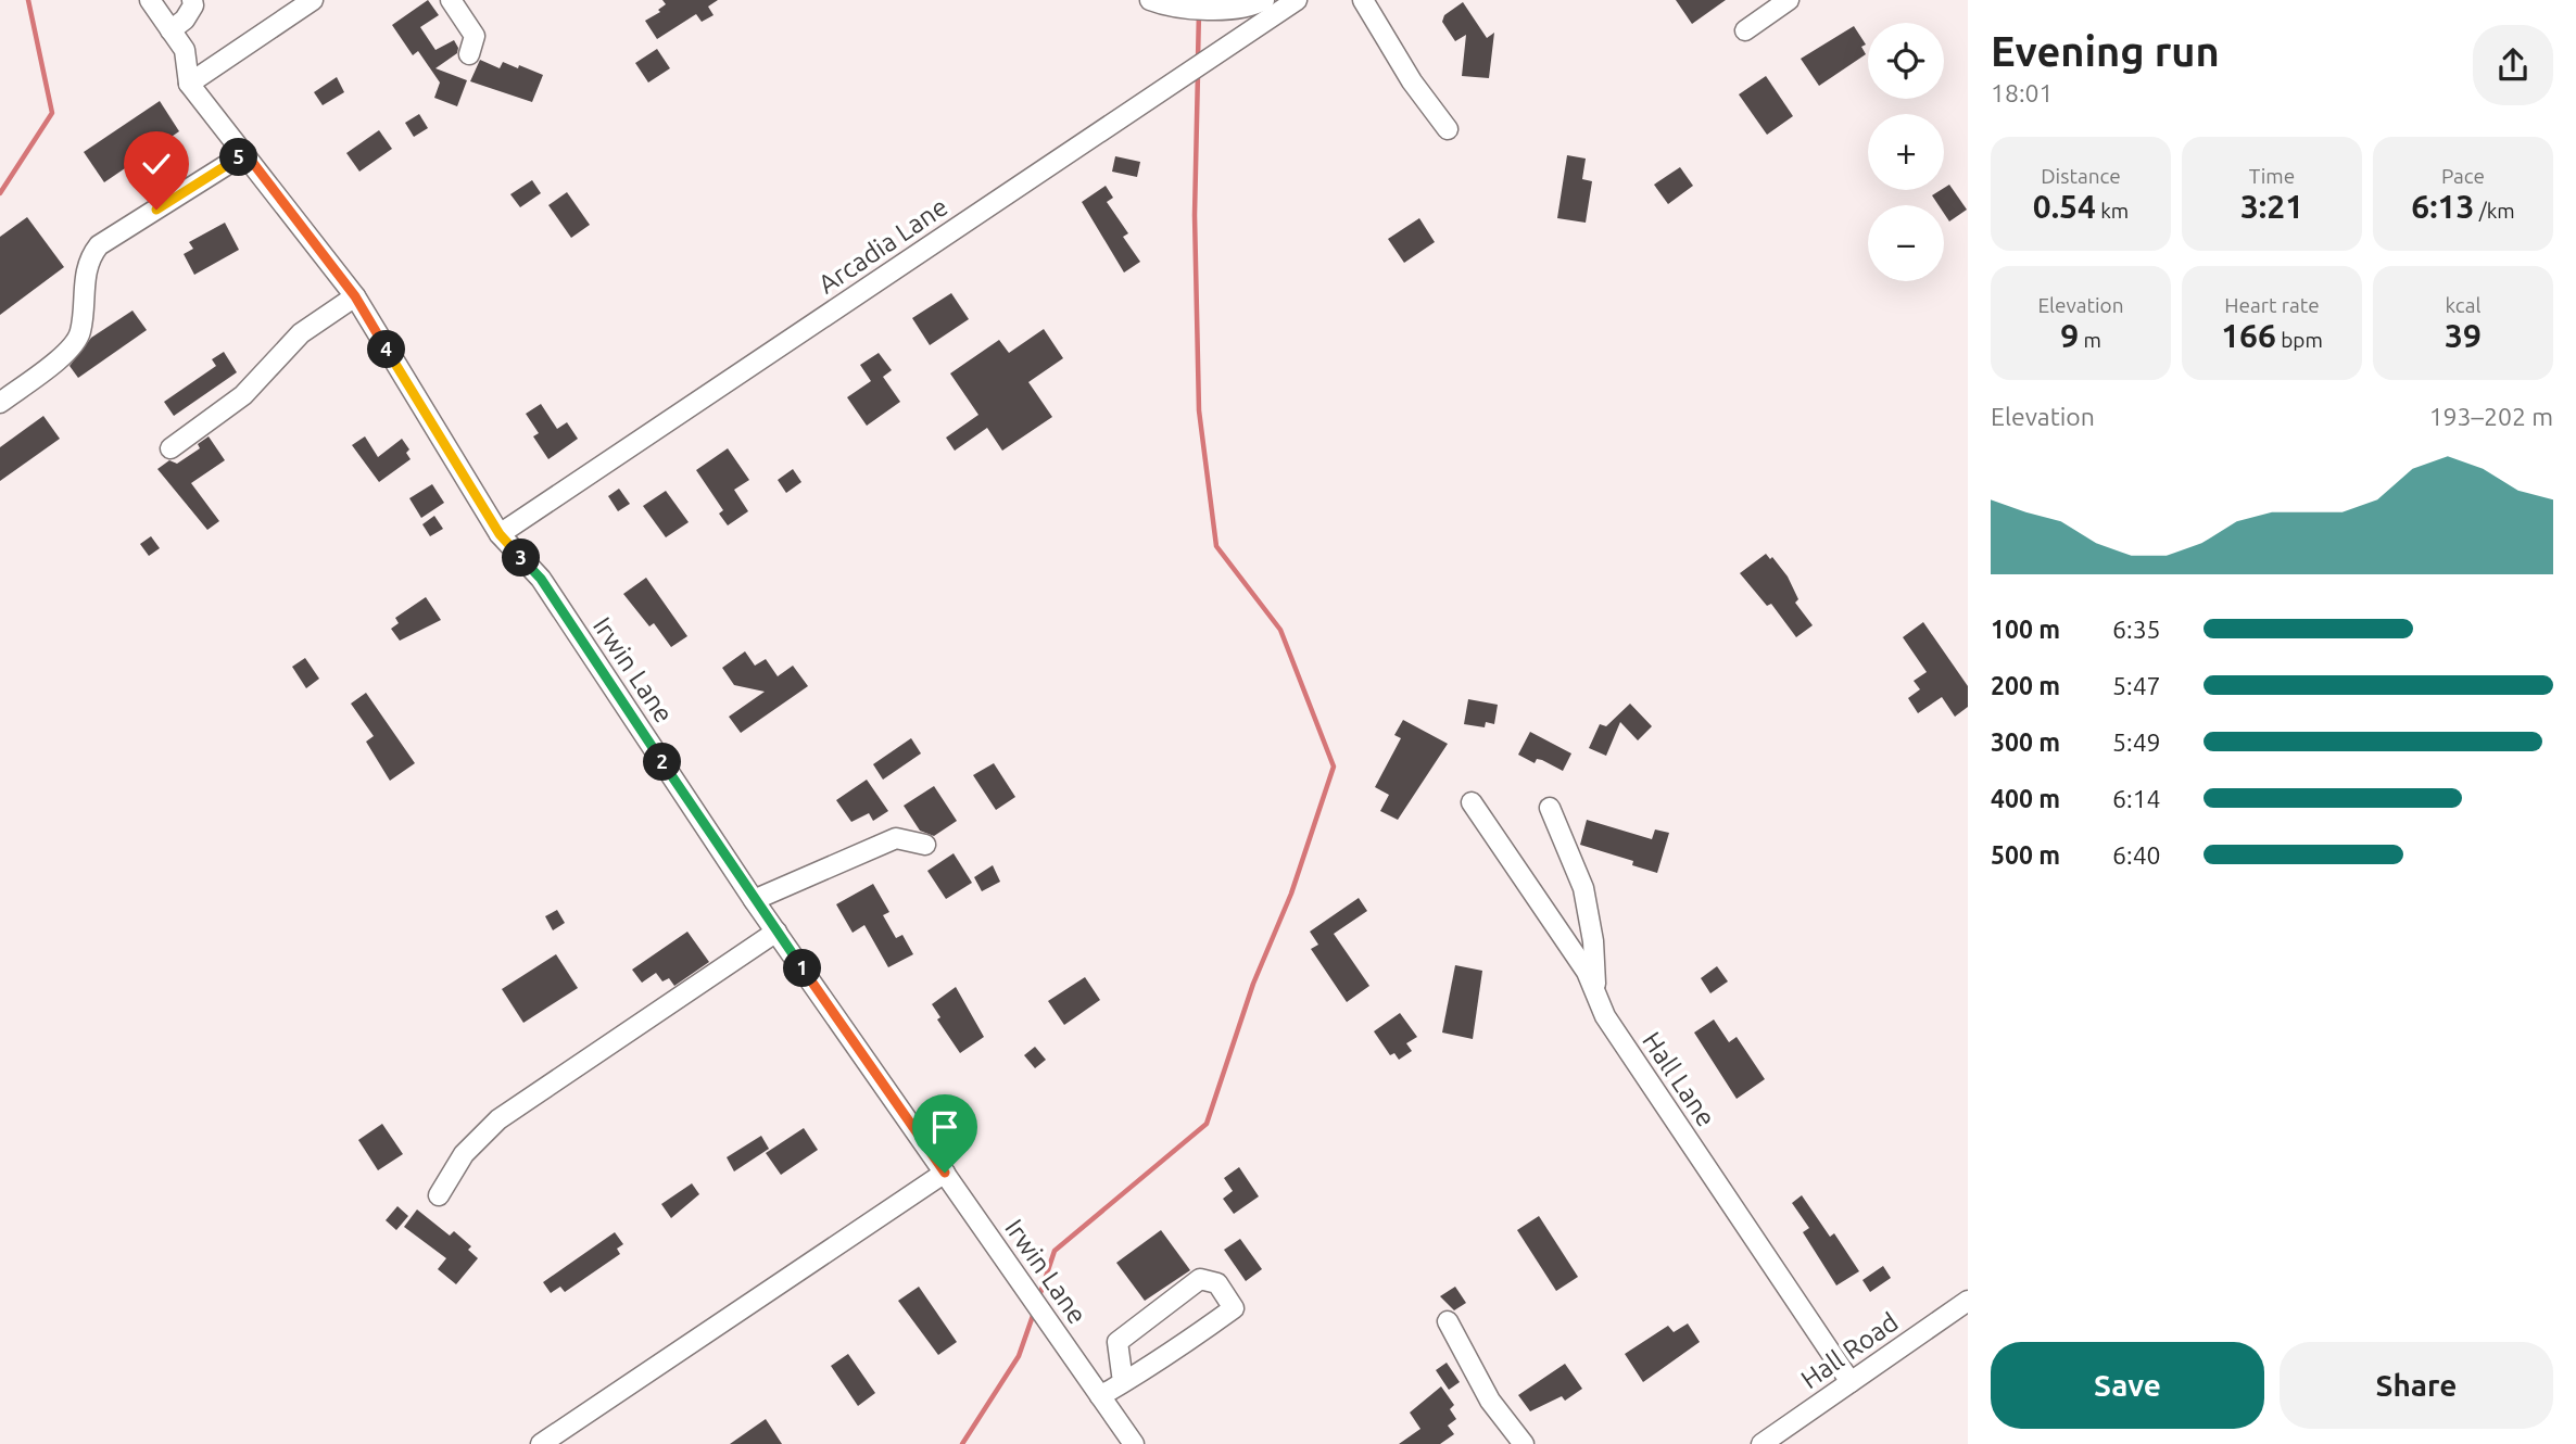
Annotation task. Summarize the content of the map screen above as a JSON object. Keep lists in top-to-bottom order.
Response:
{
  "streets": {
    "street": [
      "Arcadia Lane",
      "Irwin Lane",
      "Hall Lane",
      "Hall Road"
    ]
  },
  "crossings": [
    ["Arcadia Lane", "Irwin Lane"],
    ["Hall Lane", "Hall Road"]
  ],
  "page": {
    "heading": ["Evening run", "18:01"],
    "map_buttons": ["+", "−"],
    "stats": [
      ["Distance", "0.54 km"],
      ["Time", "3:21"],
      ["Pace", "6:13 /km"],
      ["Elevation", "9 m"],
      ["Heart rate", "166 bpm"],
      ["kcal", "39"]
    ],
    "pins": [
      "5",
      "4",
      "3",
      "2",
      "1"
    ],
    "chart": ["Elevation", "193–202 m"],
    "list": [
      {
        "name": "100 m",
        "note": "6:35"
      },
      {
        "name": "200 m",
        "note": "5:47"
      },
      {
        "name": "300 m",
        "note": "5:49"
      },
      {
        "name": "400 m",
        "note": "6:14"
      },
      {
        "name": "500 m",
        "note": "6:40"
      }
    ],
    "buttons": ["Save", "Share"]
  }
}
